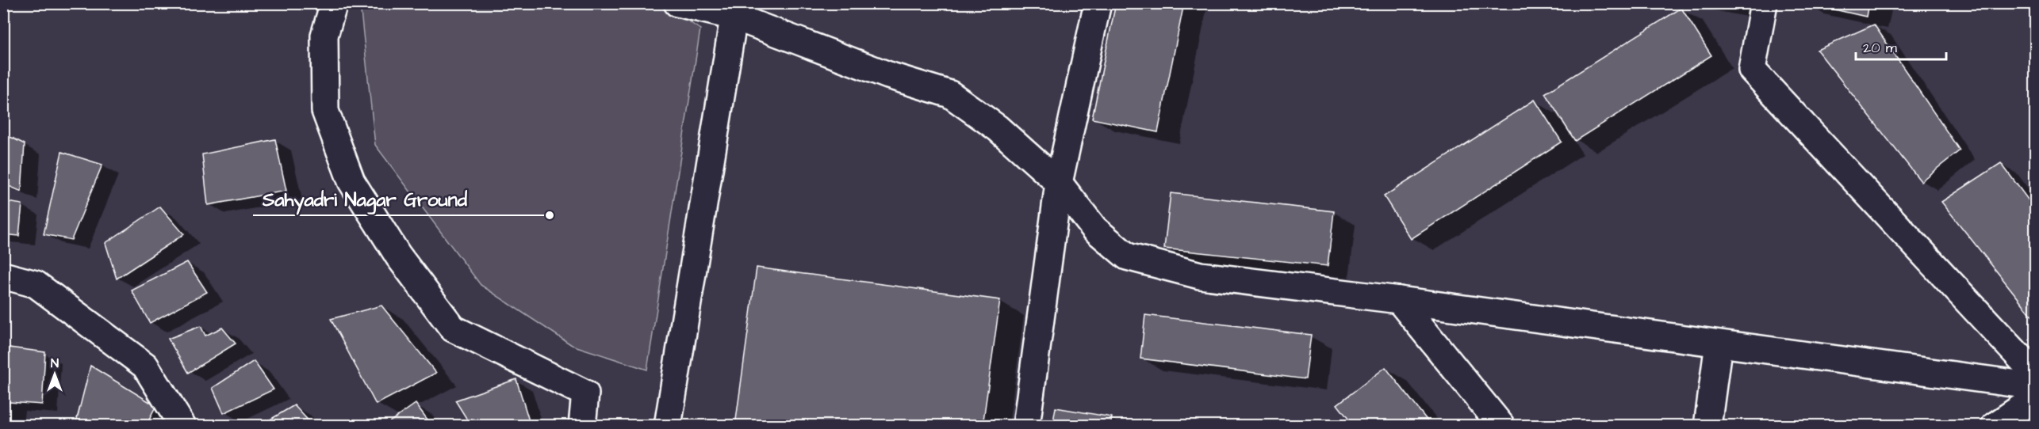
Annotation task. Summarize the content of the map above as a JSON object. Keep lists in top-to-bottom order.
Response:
{
  "places": ["Sahyadri Nagar Ground"],
  "scale_bar": "20 m",
  "north": "top"
}
